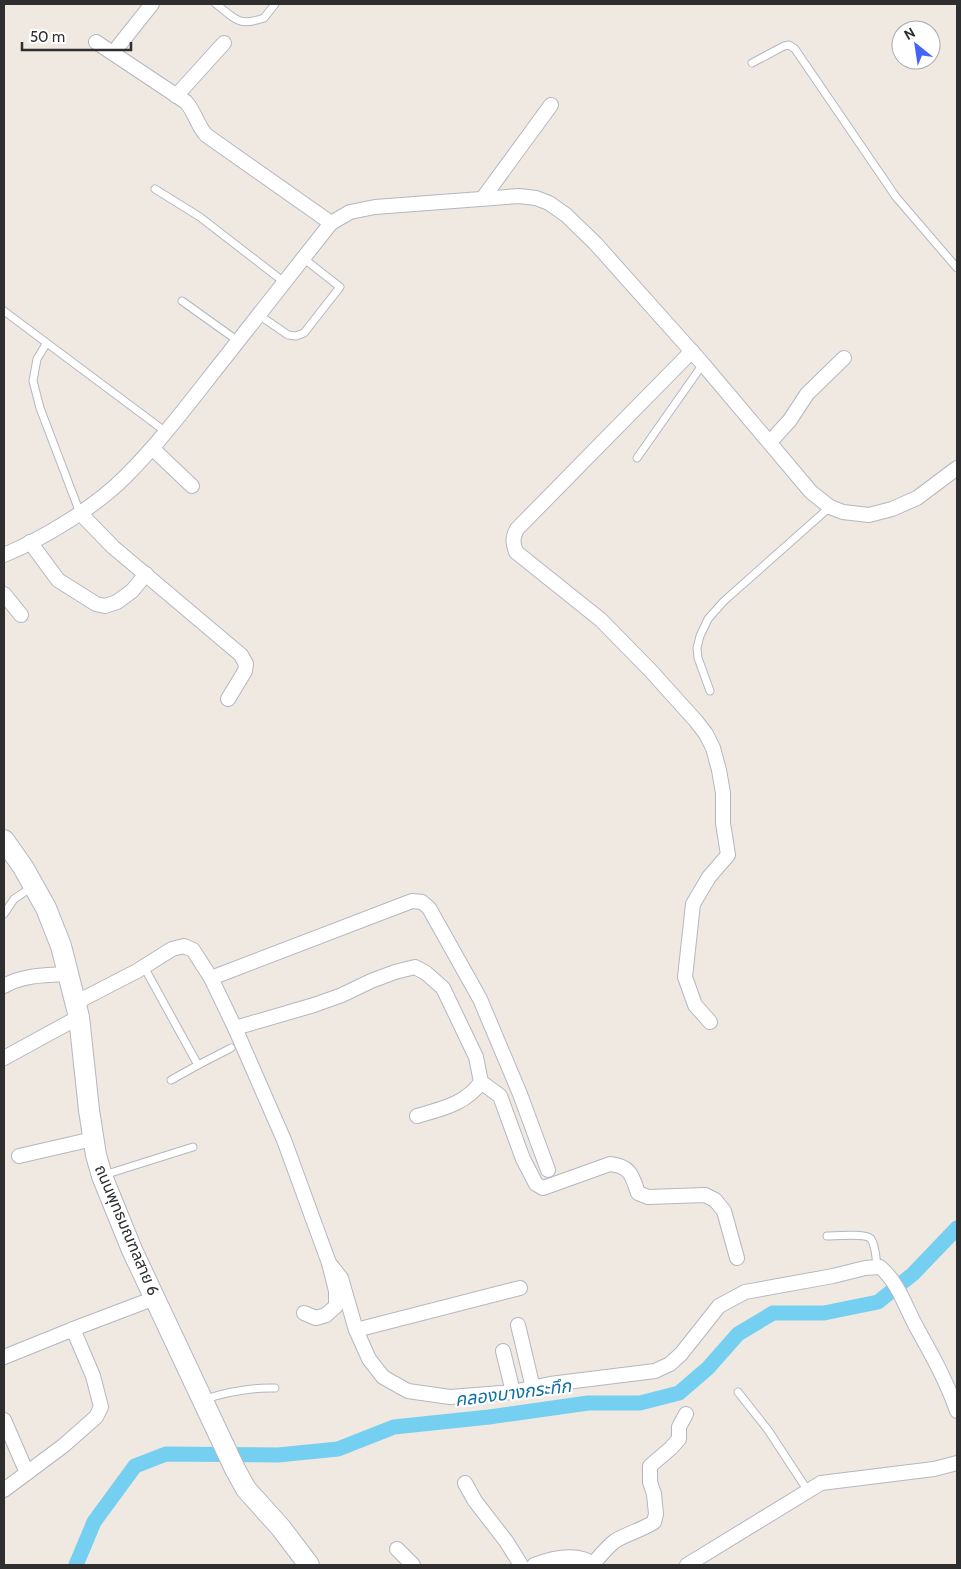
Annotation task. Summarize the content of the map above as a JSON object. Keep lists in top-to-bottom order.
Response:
{
  "streets": {
    "main road": ["ถนนพุทธมณฑลสาย 6"]
  },
  "water": ["คลองบางกระทึก"],
  "scale_bar": "50 m",
  "north": "top left"
}
